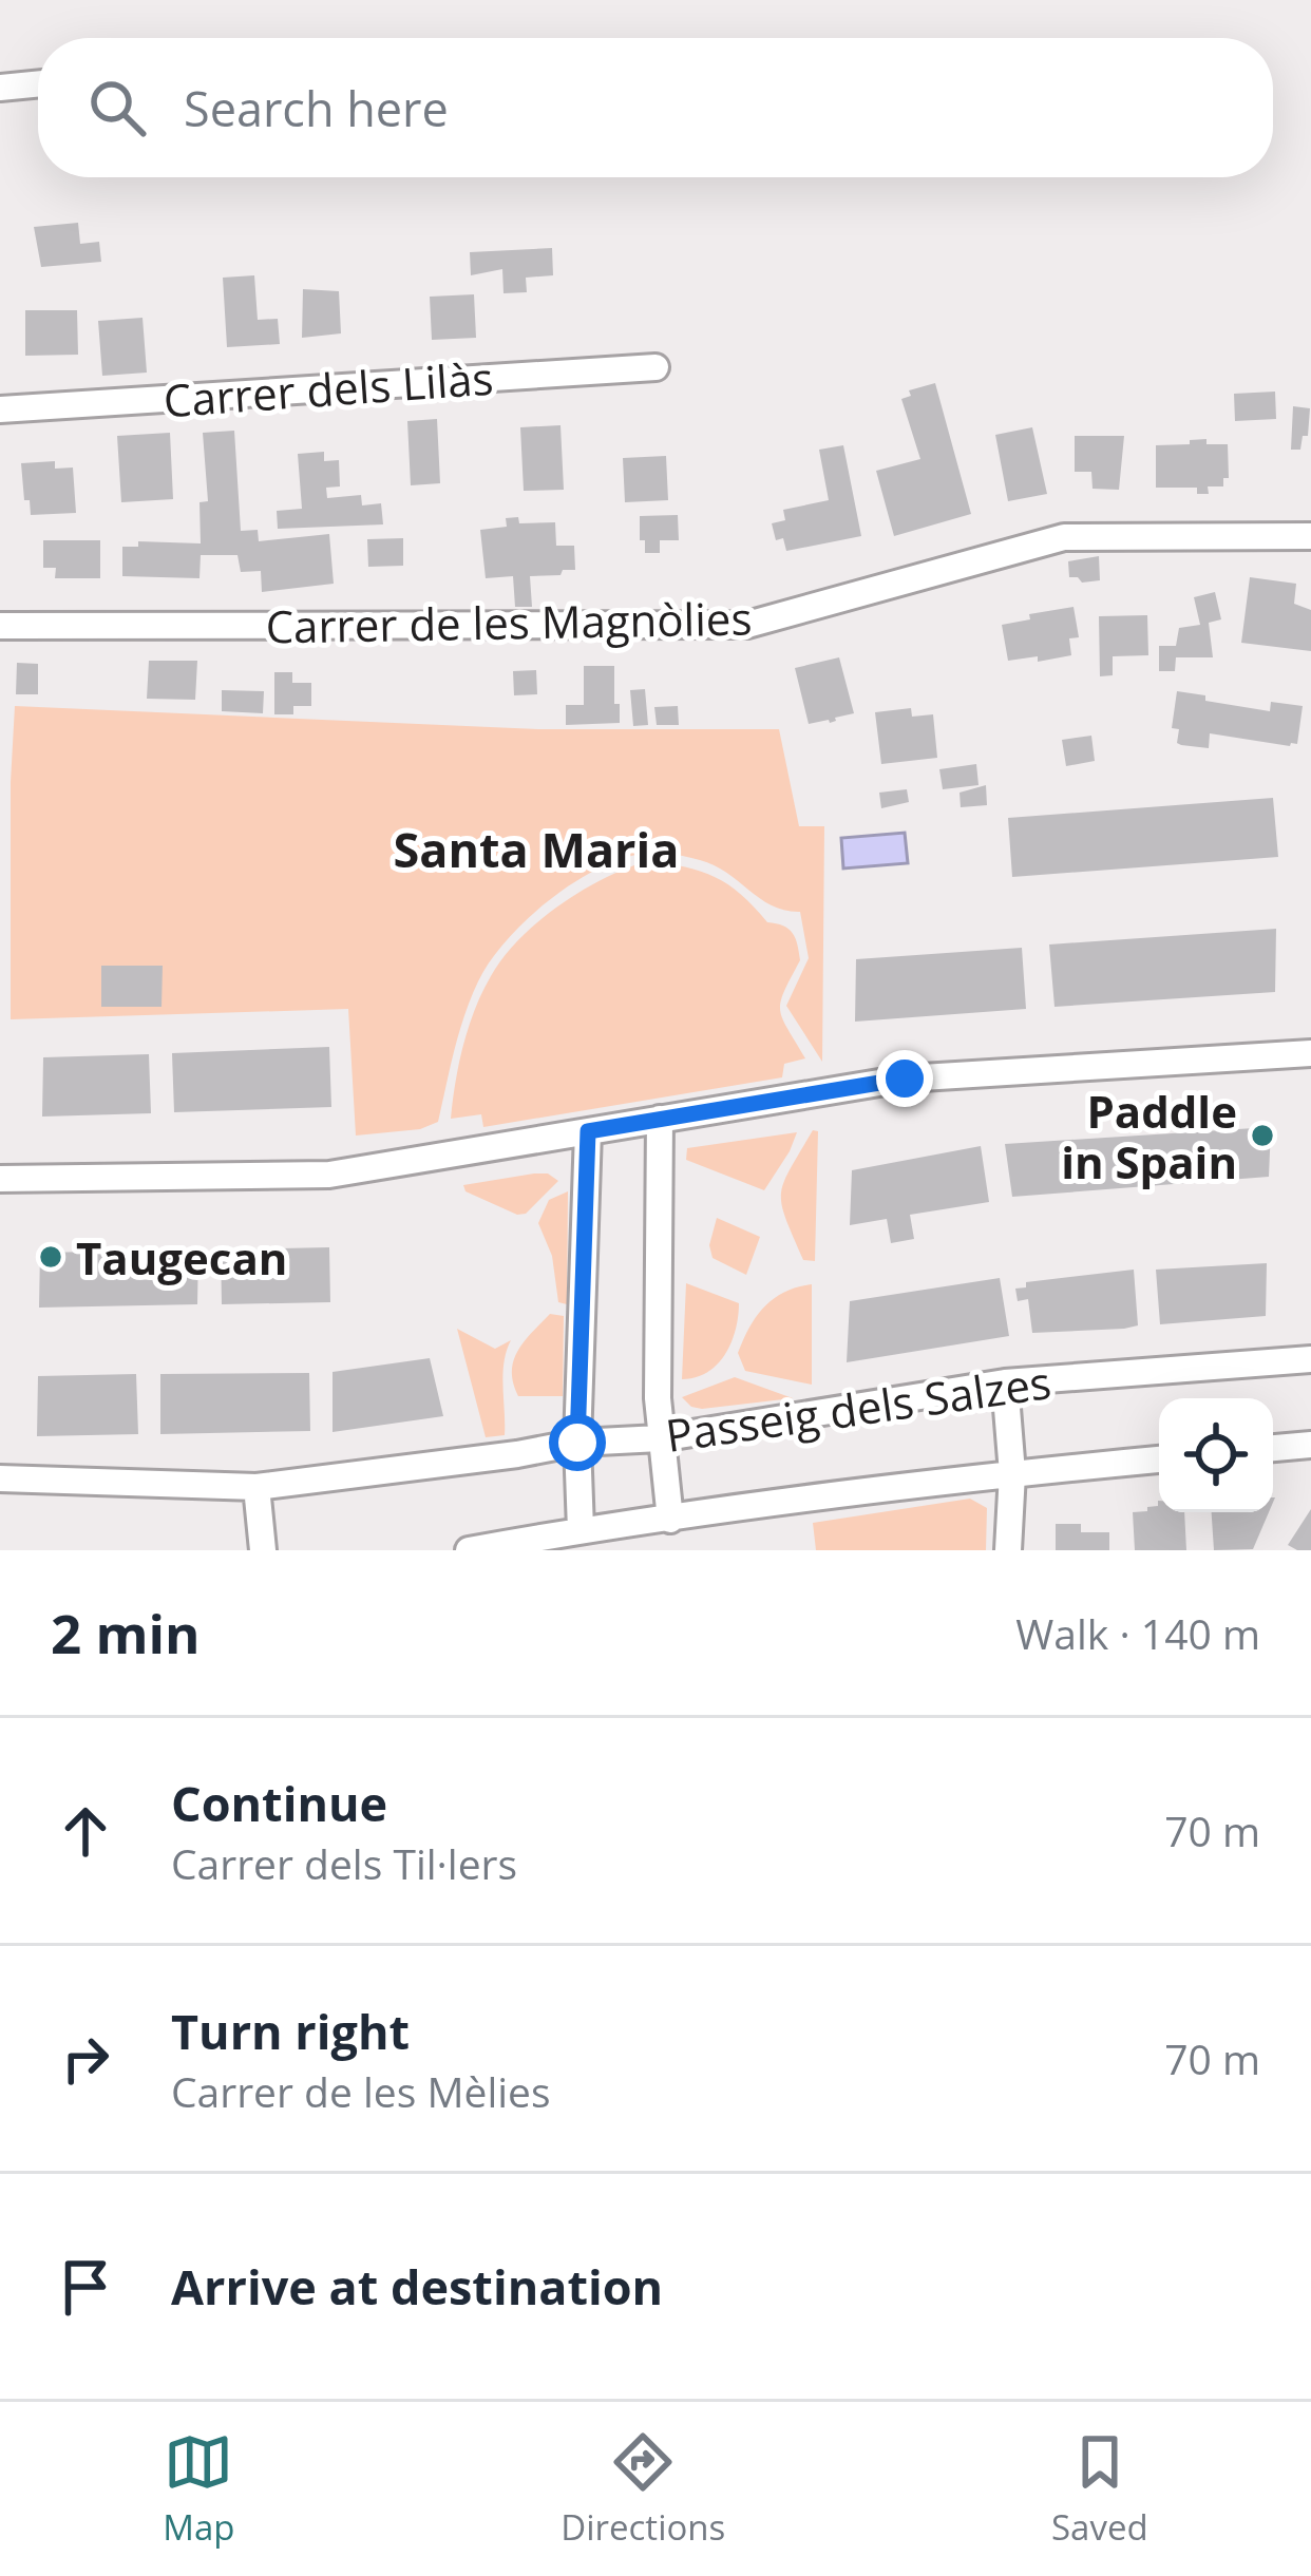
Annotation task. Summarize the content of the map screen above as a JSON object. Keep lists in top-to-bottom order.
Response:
{
  "streets": {
    "street": ["Carrer dels Lilàs", "Carrer de les Magnòlies", "Passeig dels Salzes"]
  },
  "districts": ["Santa Maria"],
  "places": ["Paddle in Spain", "Taugecan"],
  "page": {
    "search": "Search here",
    "heading": ["2 min", "Walk · 140 m"],
    "list": [
      ["Continue", "Carrer dels Til·lers", "70 m"],
      ["Turn right", "Carrer de les Mèlies", "70 m"],
      "Arrive at destination"
    ],
    "nav": ["Map", "Directions", "Saved"]
  }
}
